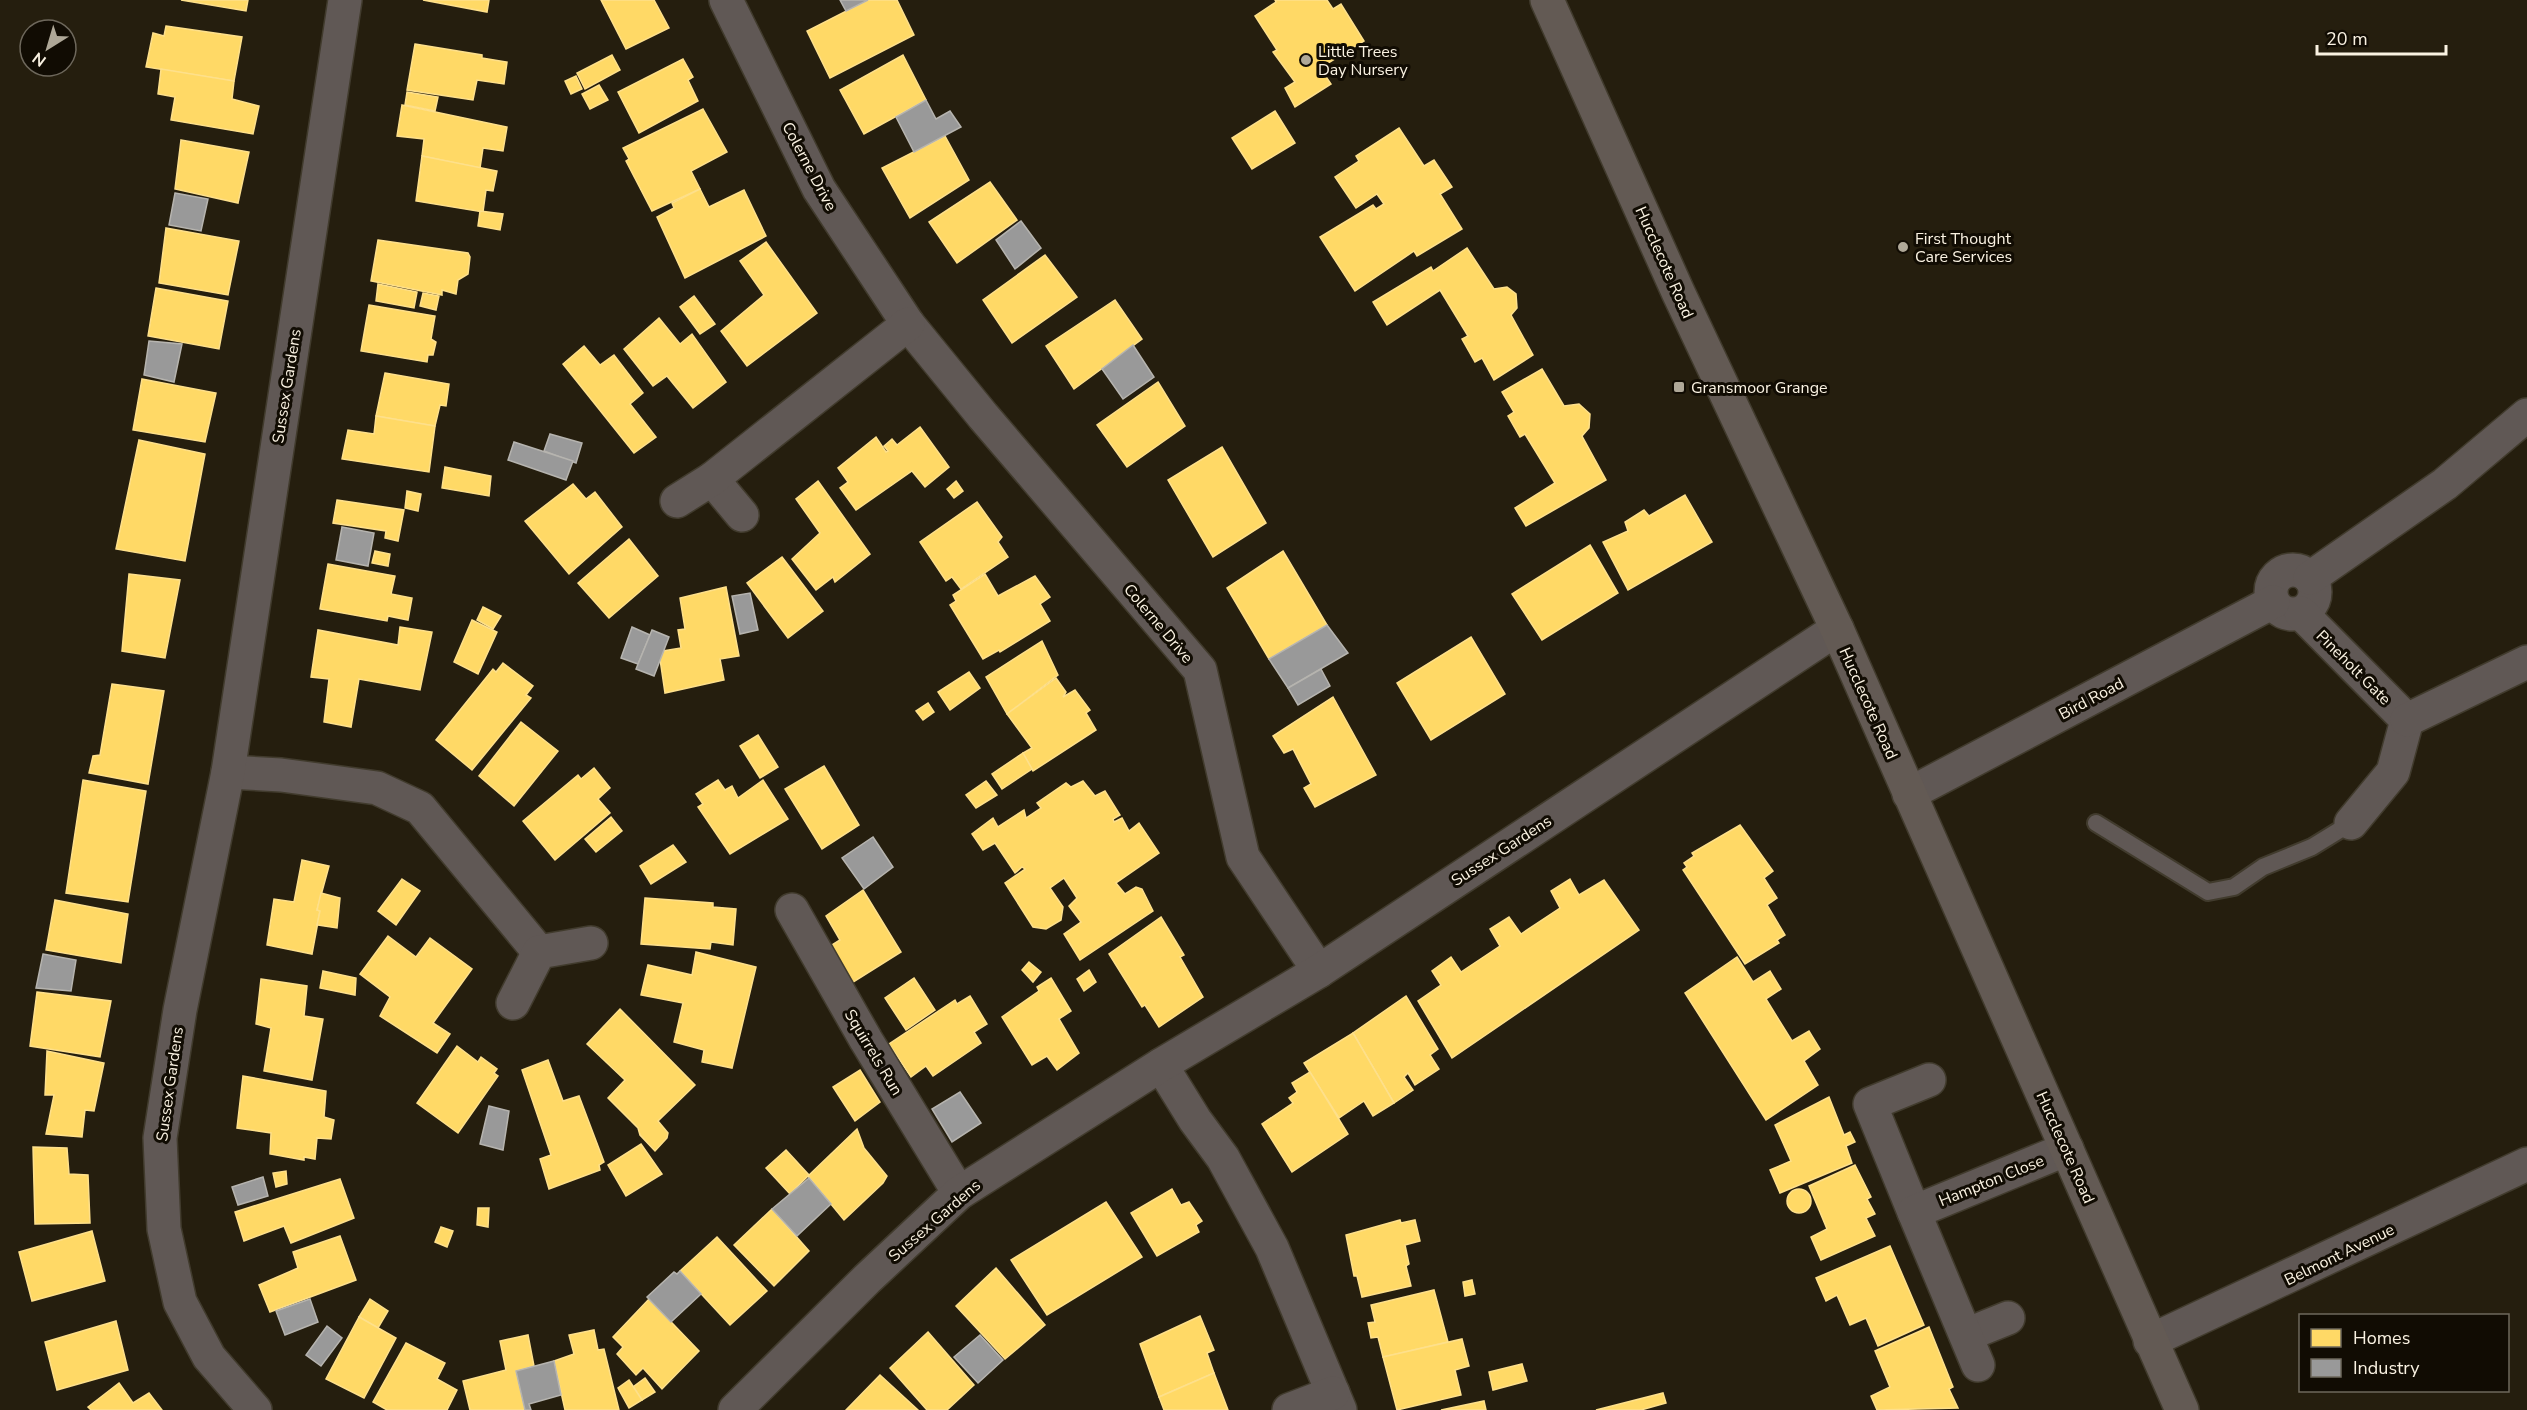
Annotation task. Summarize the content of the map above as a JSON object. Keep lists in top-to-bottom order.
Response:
{
  "streets": {
    "street": [
      "Colerne Drive",
      "Hucclecote Road",
      "Sussex Gardens",
      "Pineholt Gate",
      "Bird Road",
      "Squirrels Run",
      "Hampton Close",
      "Belmont Avenue"
    ]
  },
  "crossings": [
    ["Colerne Drive", "Sussex Gardens"],
    ["Hucclecote Road", "Sussex Gardens"],
    ["Hucclecote Road", "Bird Road"],
    ["Hucclecote Road", "Hampton Close"],
    ["Hucclecote Road", "Belmont Avenue"],
    ["Sussex Gardens", "Squirrels Run"],
    ["Pineholt Gate", "Bird Road"]
  ],
  "places": {
    "other": ["Little Trees Day Nursery", "First Thought Care Services"],
    "transit": ["Gransmoor Grange"]
  },
  "legend": ["Homes", "Industry"],
  "scale_bar": "20 m",
  "north": "bottom left"
}
